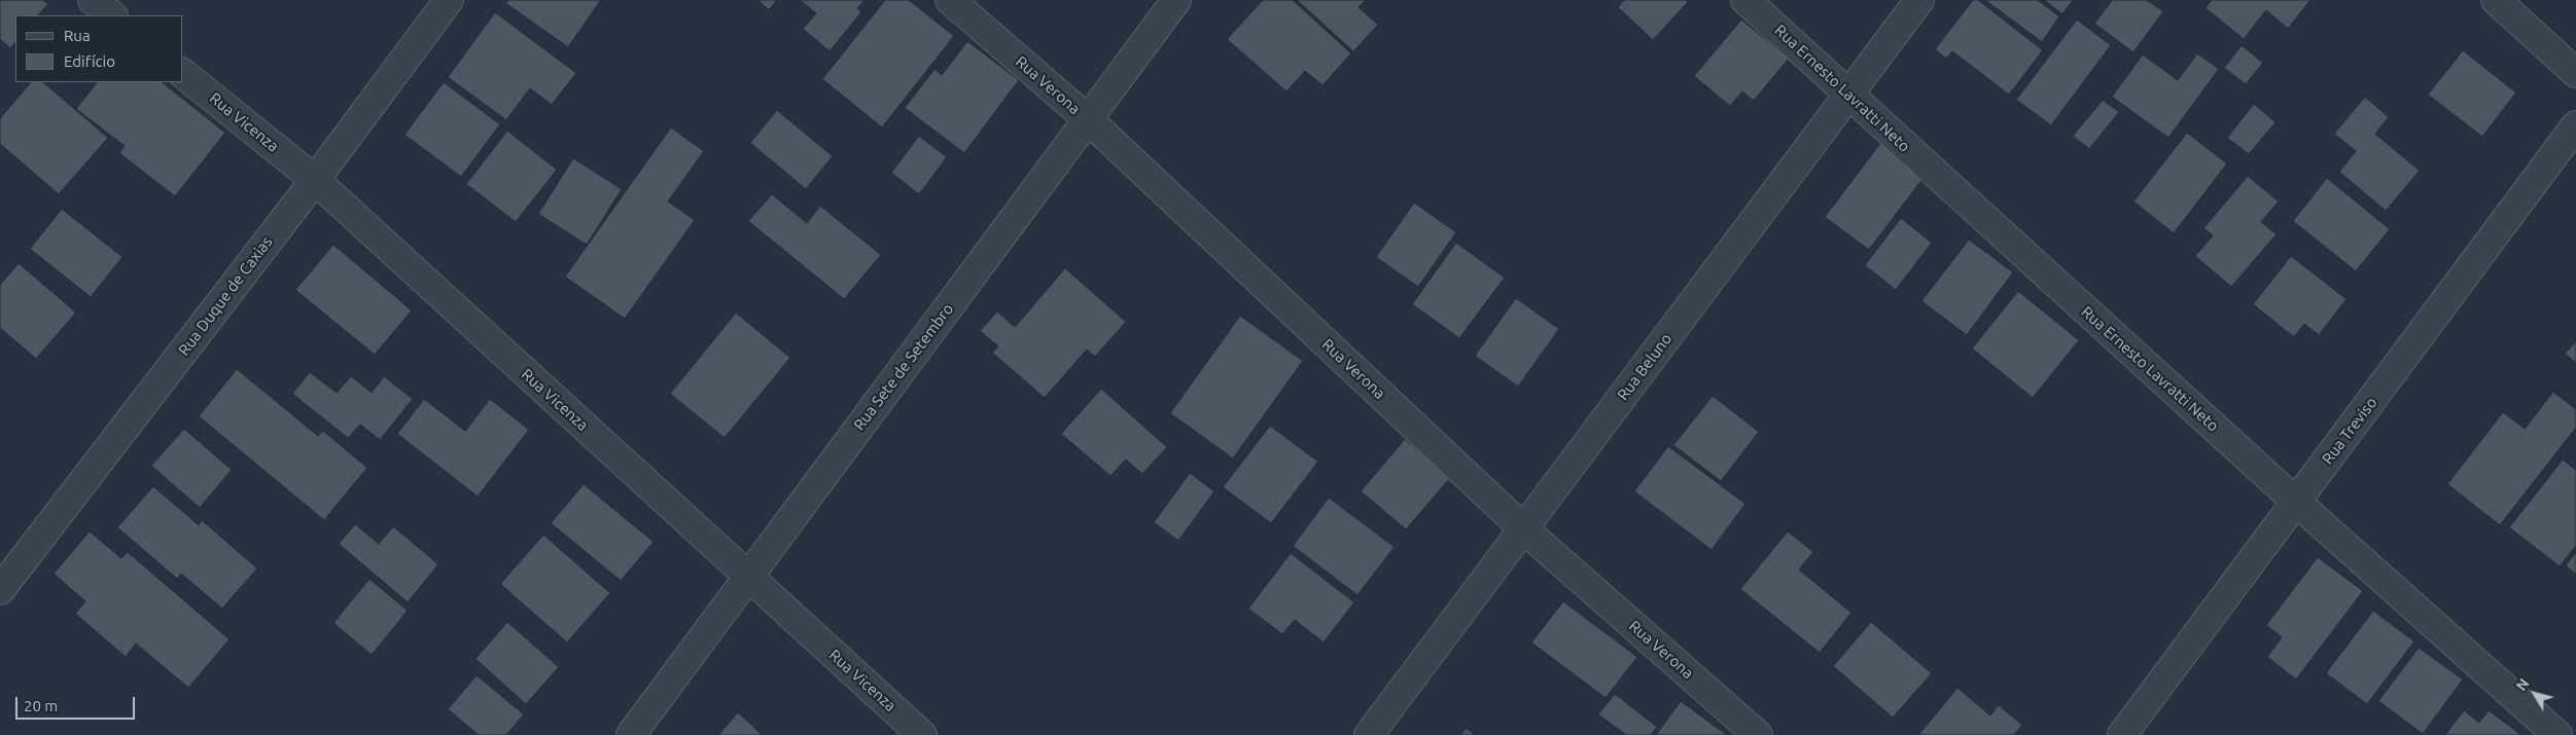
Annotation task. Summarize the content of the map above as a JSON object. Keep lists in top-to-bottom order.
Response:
{
  "streets": {
    "street": [
      "Rua Verona",
      "Rua Ernesto Lavratti Neto",
      "Rua Vicenza",
      "Rua Duque de Caxias",
      "Rua Sete de Setembro",
      "Rua Beluno",
      "Rua Treviso"
    ]
  },
  "crossings": [
    ["Rua Verona", "Rua Sete de Setembro"],
    ["Rua Verona", "Rua Beluno"],
    ["Rua Ernesto Lavratti Neto", "Rua Beluno"],
    ["Rua Ernesto Lavratti Neto", "Rua Treviso"],
    ["Rua Vicenza", "Rua Duque de Caxias"],
    ["Rua Vicenza", "Rua Sete de Setembro"]
  ],
  "legend": ["Rua", "Edifício"],
  "scale_bar": "20 m",
  "north": "top left"
}
